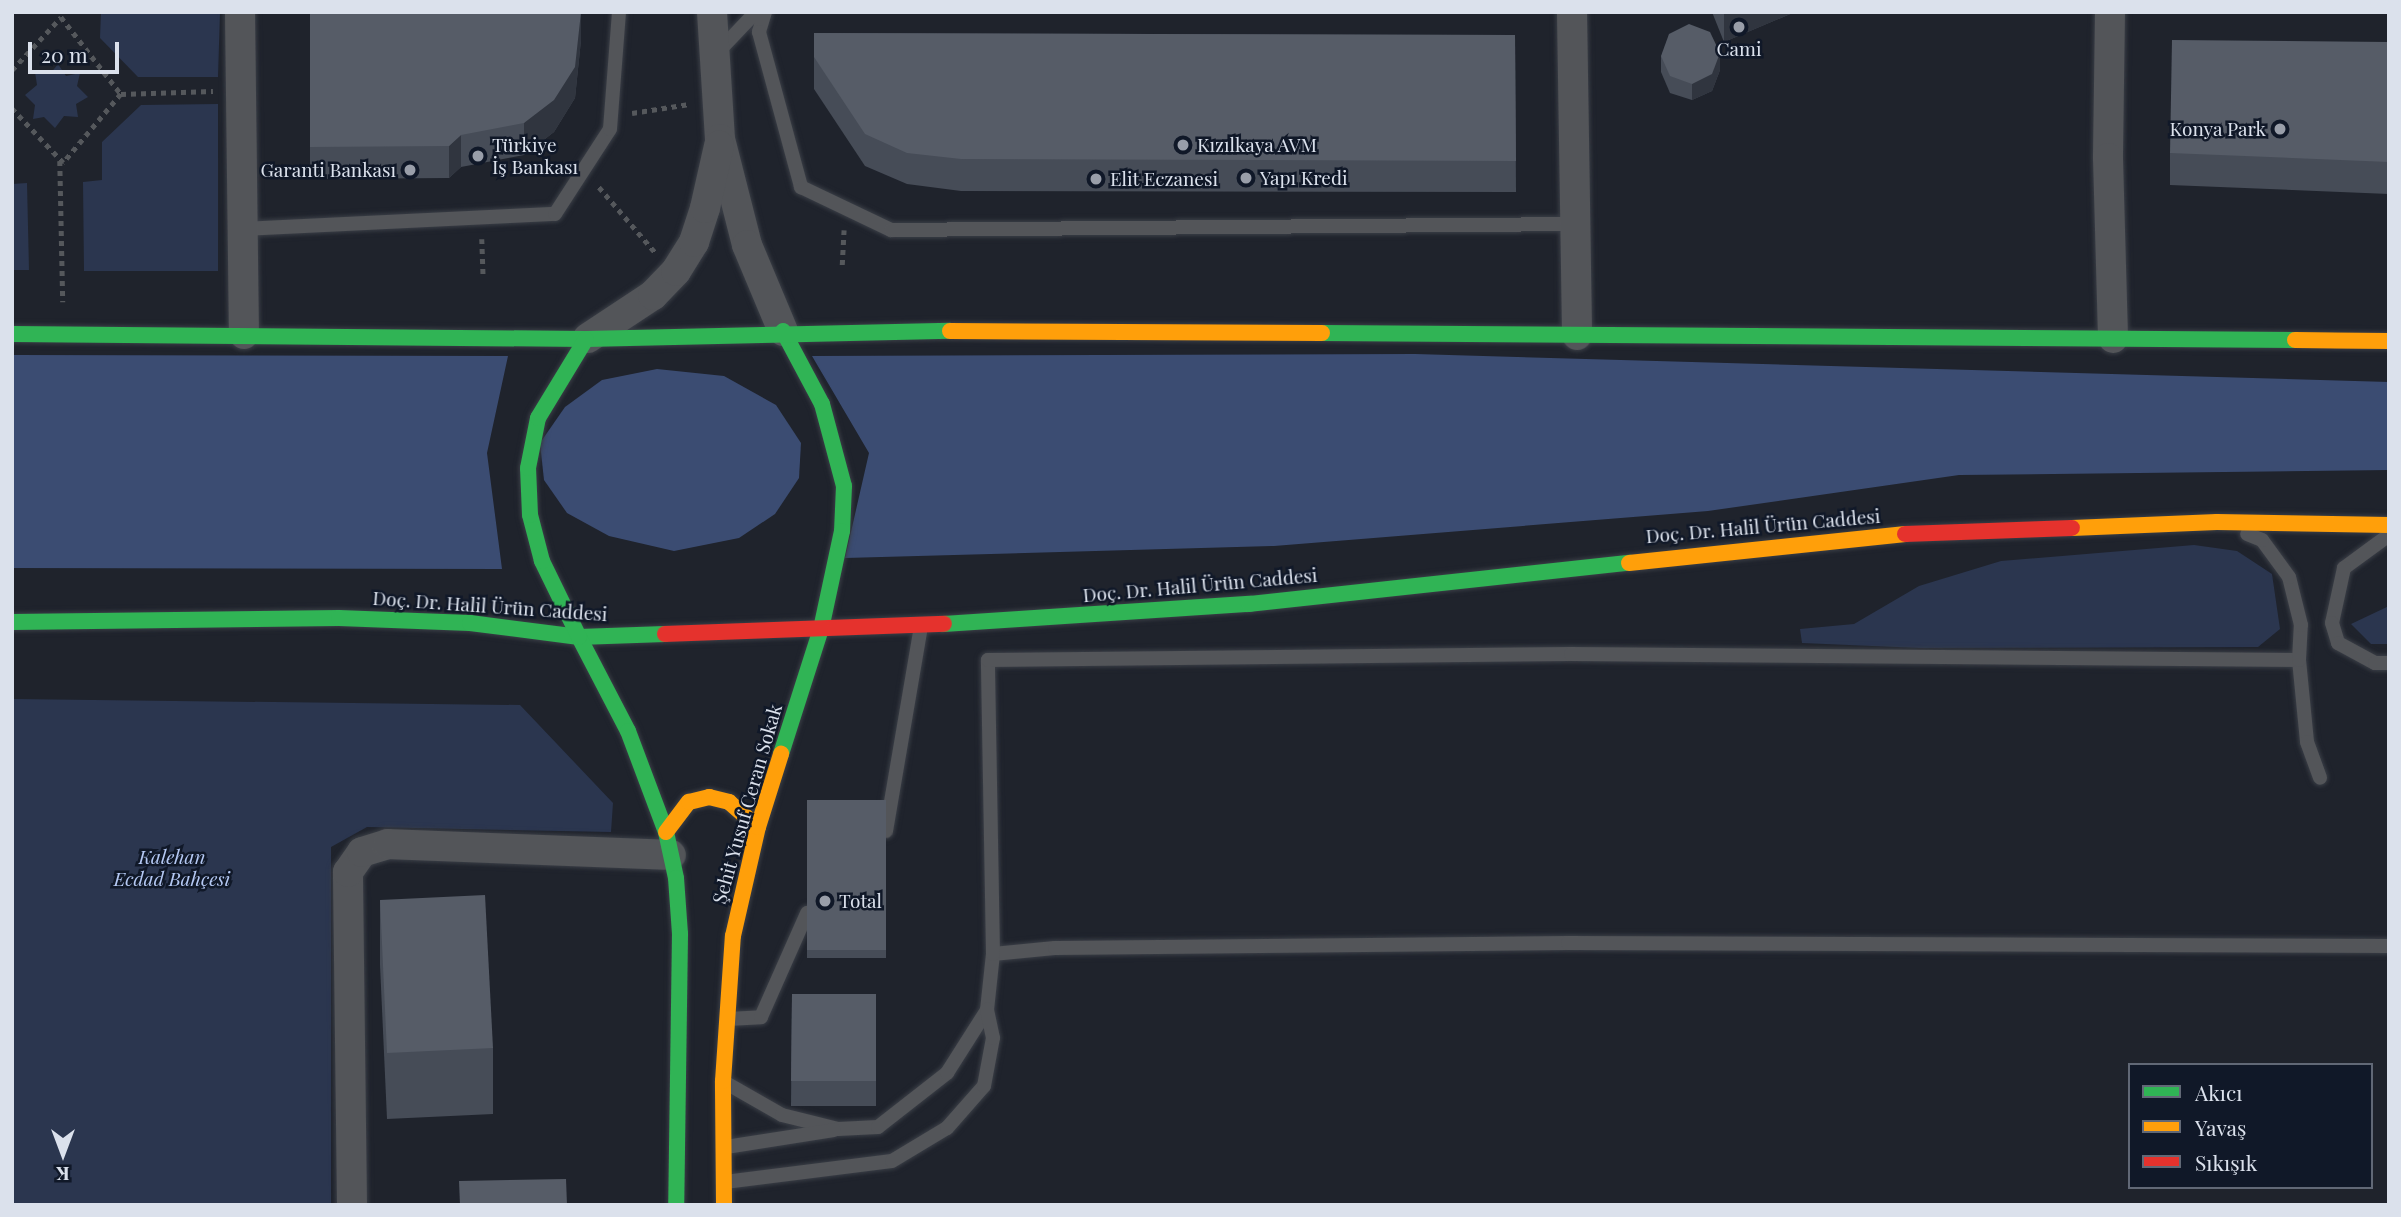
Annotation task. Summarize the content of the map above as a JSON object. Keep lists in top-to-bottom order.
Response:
{
  "streets": {
    "main road": ["Doç. Dr. Halil Ürün Caddesi", "Şehit Yusuf Ceran Sokak"]
  },
  "crossings": [
    ["Doç. Dr. Halil Ürün Caddesi", "Şehit Yusuf Ceran Sokak"]
  ],
  "parks": ["Kalehan Ecdad Bahçesi"],
  "places": [
    "Cami",
    "Konya Park",
    "Kızılkaya AVM",
    "Türkiye İş Bankası",
    "Garanti Bankası",
    "Yapı Kredi",
    "Elit Eczanesi",
    "Total"
  ],
  "legend": ["Akıcı", "Yavaş", "Sıkışık"],
  "scale_bar": "20 m",
  "north": "bottom"
}
